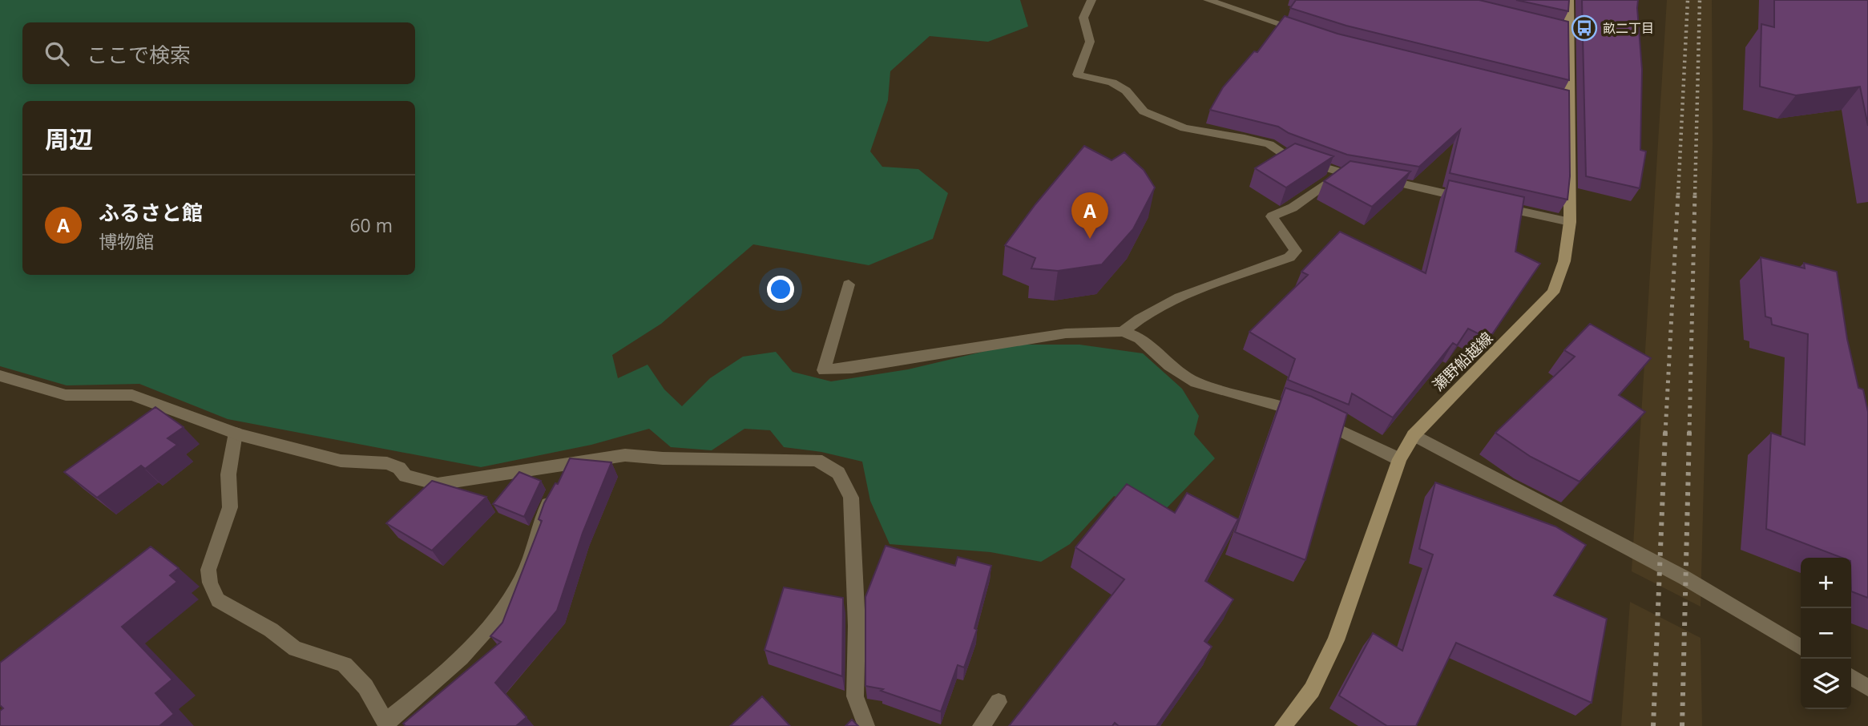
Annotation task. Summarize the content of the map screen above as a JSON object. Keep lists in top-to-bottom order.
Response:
{
  "streets": {
    "main road": ["瀬野船越線"]
  },
  "places": {
    "bus stop": ["畝二丁目"]
  },
  "page": {
    "search": "ここで検索",
    "heading": "周辺",
    "list": [
      {
        "mark": "A",
        "name": "ふるさと館",
        "note": "博物館",
        "value": "60 m"
      }
    ],
    "pins": "A",
    "map_buttons": ["+", "−"]
  }
}
